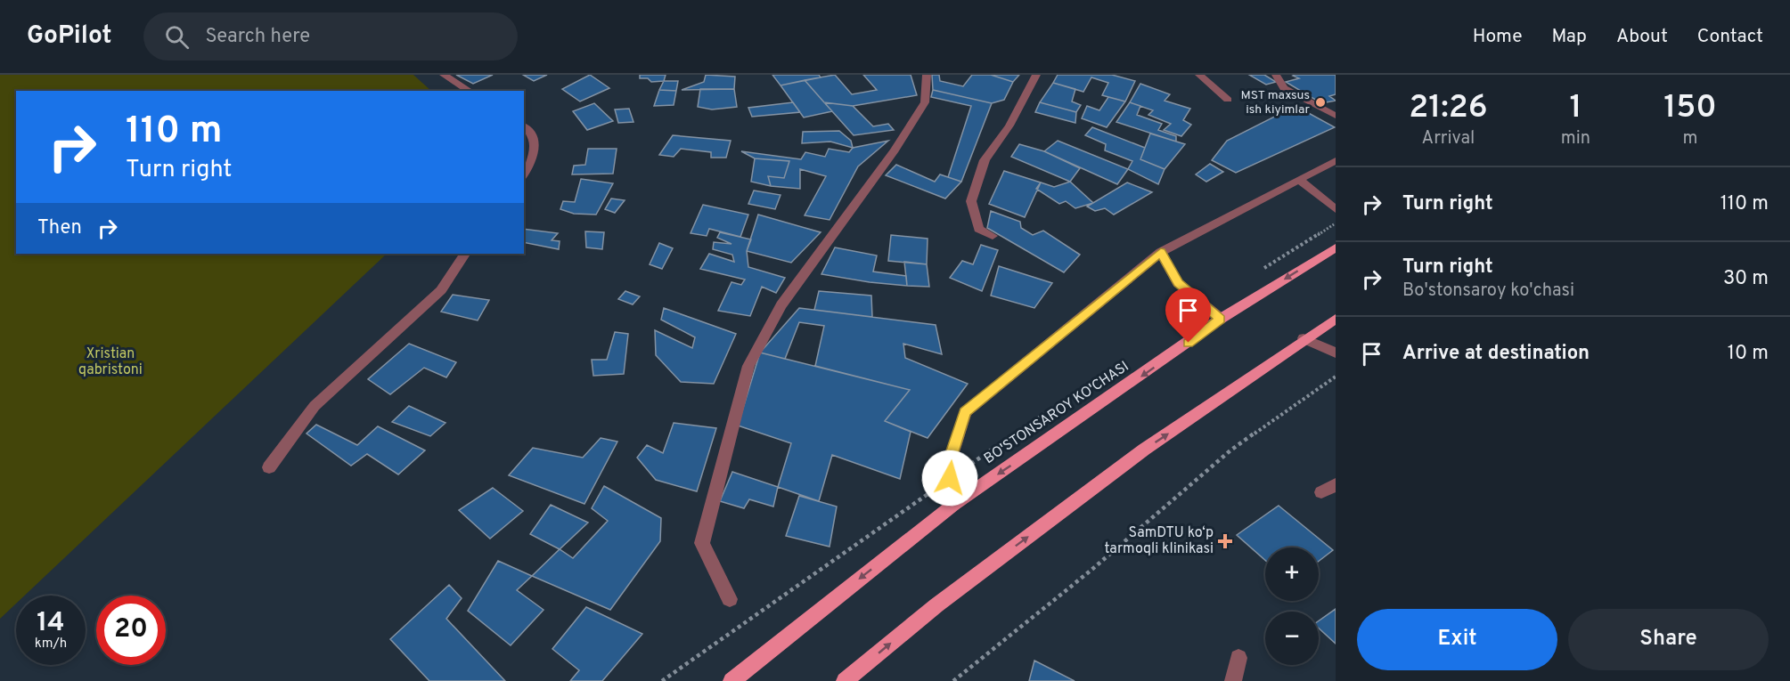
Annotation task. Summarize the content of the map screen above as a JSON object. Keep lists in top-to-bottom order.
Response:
{
  "streets": {
    "main road": ["BO'STONSAROY KO'CHASI"]
  },
  "parks": ["Xristian qabristoni"],
  "places": {
    "other": ["MST maxsus ish kiyimlar"],
    "health": ["SamDTU ko‘p tarmoqli klinikasi"]
  },
  "page": {
    "header": "GoPilot",
    "search": "Search here",
    "nav": [
      "Home",
      "Map",
      "About",
      "Contact"
    ],
    "eta": [
      "21:26",
      "Arrival",
      "1",
      "min",
      "150",
      "m"
    ],
    "turn": ["110 m", "Turn right"],
    "list": [
      {
        "name": "Turn right",
        "value": "110 m"
      },
      {
        "name": "Turn right",
        "note": "Bo'stonsaroy ko'chasi",
        "value": "30 m"
      },
      {
        "name": "Arrive at destination",
        "value": "10 m"
      }
    ],
    "then": "Then",
    "map_buttons": ["+", "−"],
    "speed": "14 km/h",
    "limit": "20",
    "buttons": ["Exit", "Share"]
  }
}
